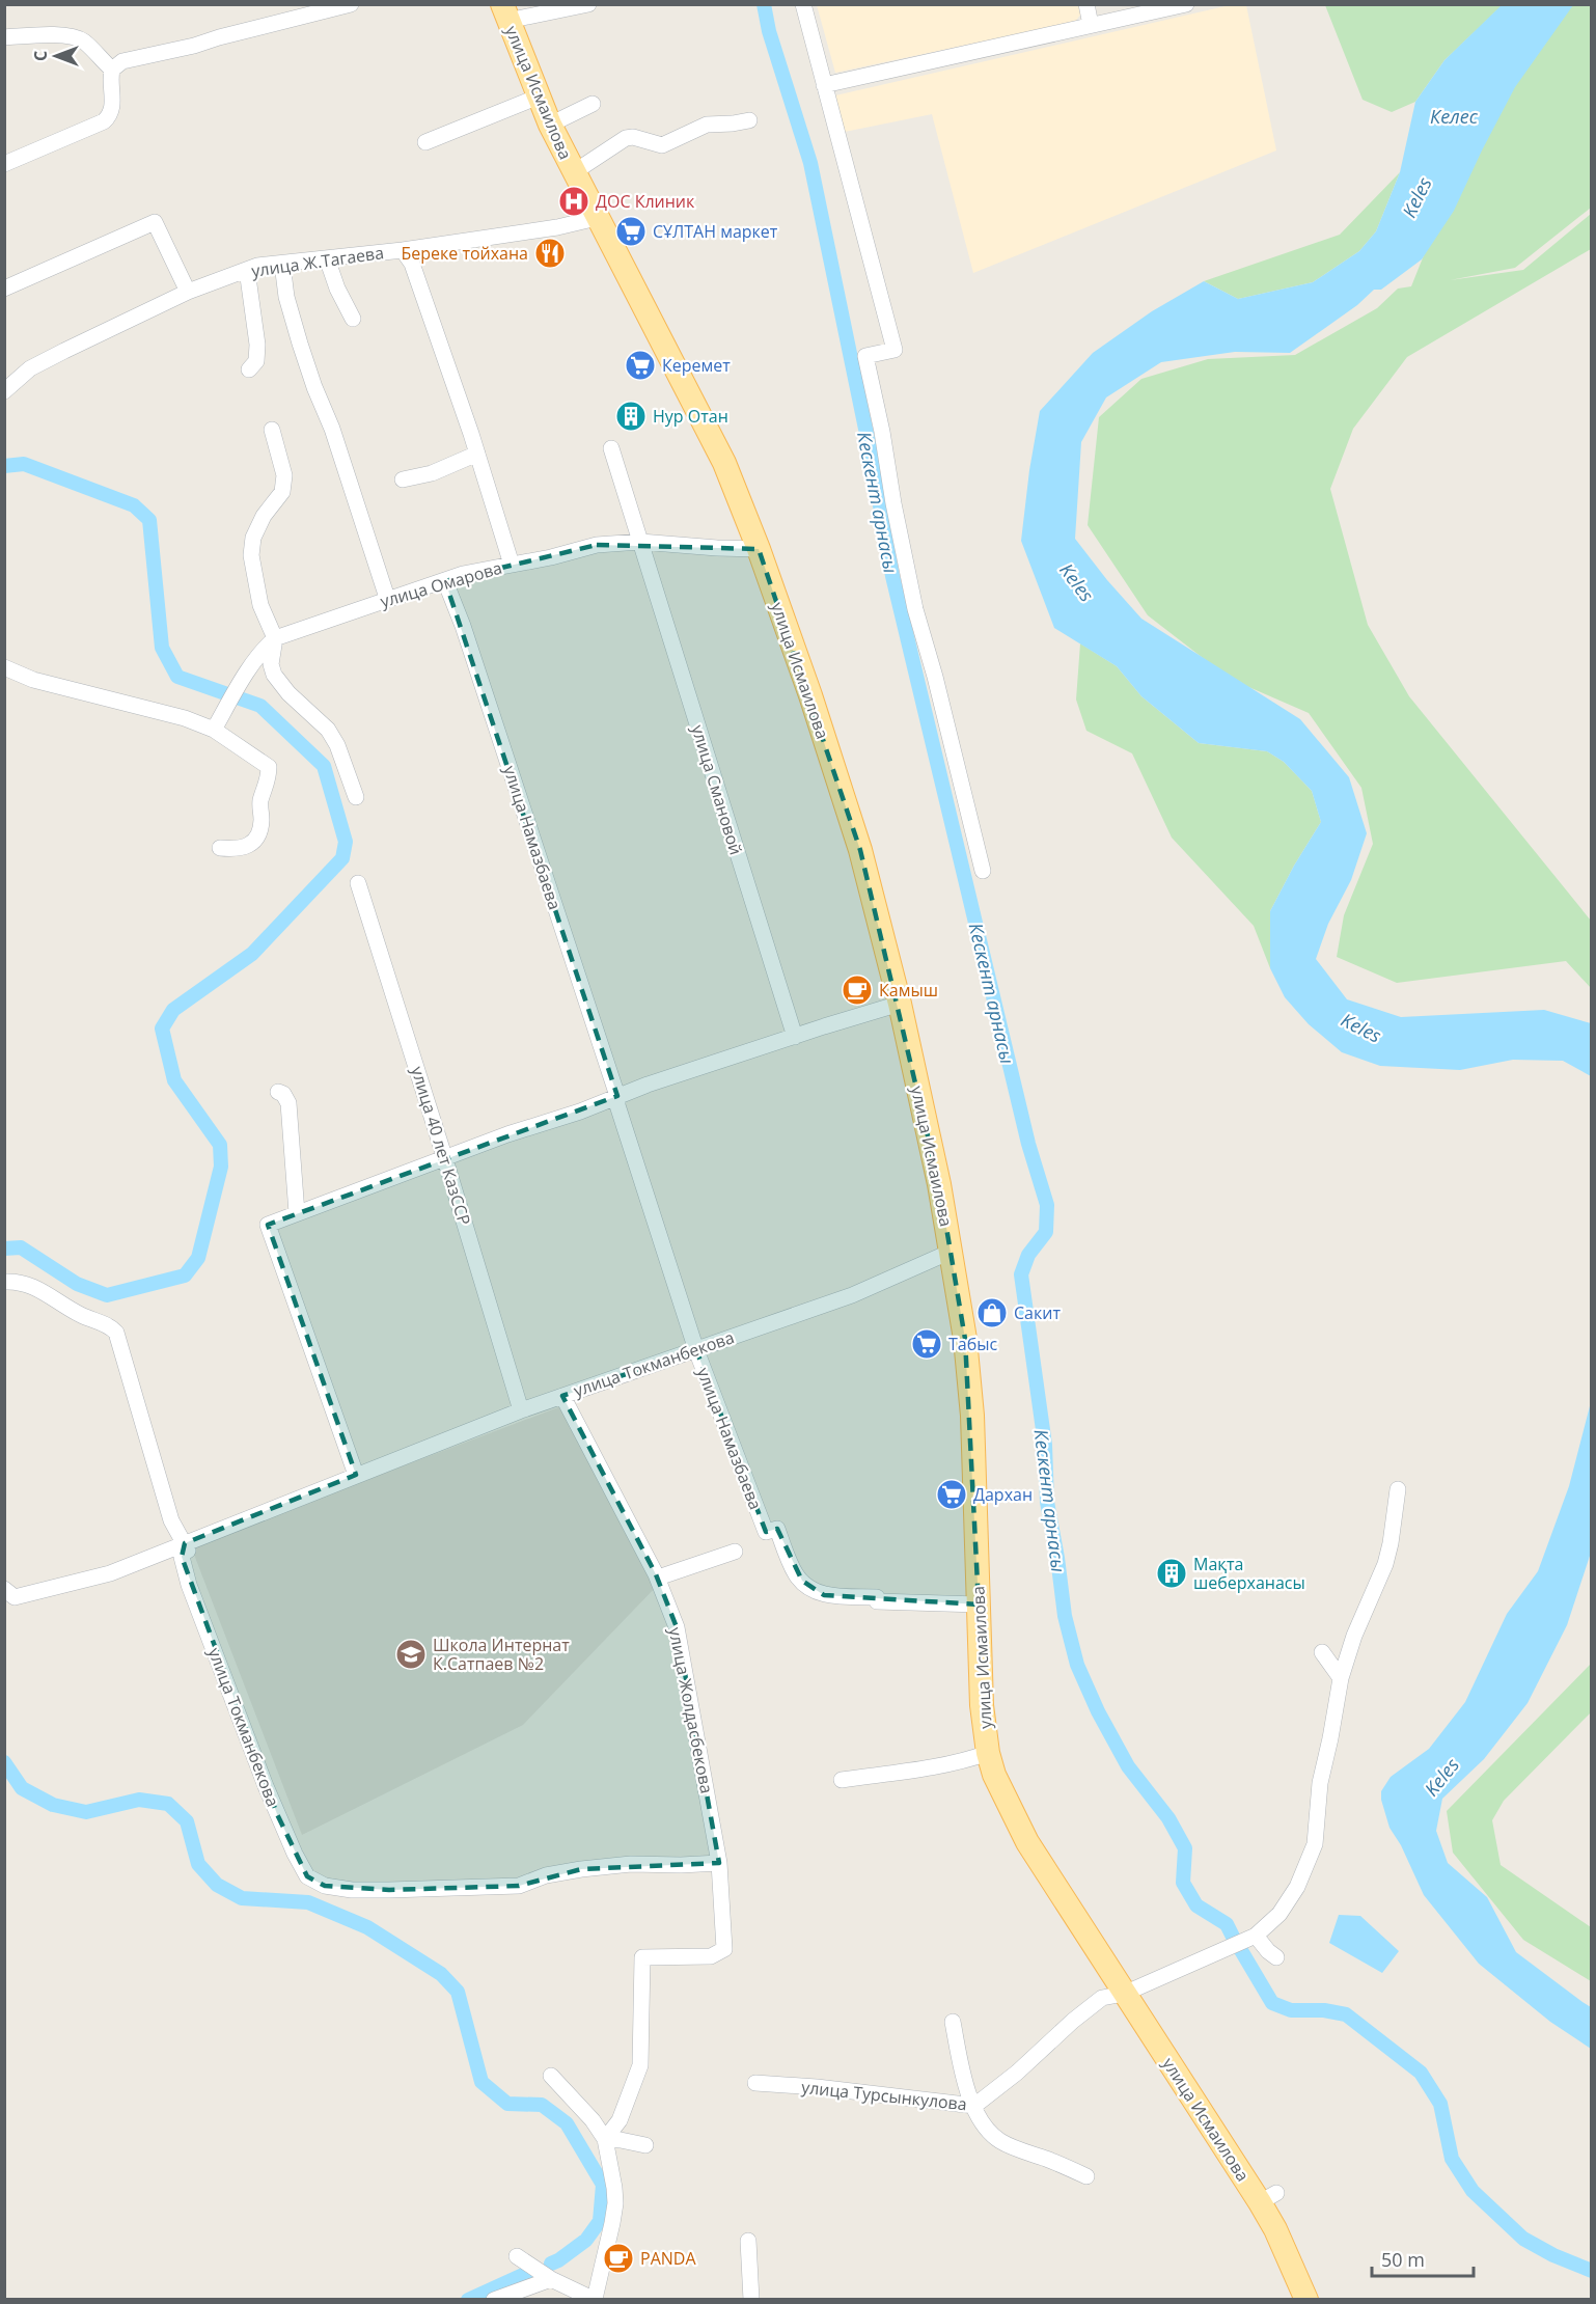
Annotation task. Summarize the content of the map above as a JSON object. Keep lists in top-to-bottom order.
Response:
{
  "streets": {
    "main road": ["улица Исмаилова"],
    "street": [
      "улица Ж.Тагаева",
      "улица Омарова",
      "улица Смановой",
      "улица Намазбаева",
      "улица 40 лет КазССР",
      "улица Токманбекова",
      "улица Жолдасбекова",
      "улица Турсынкулова"
    ]
  },
  "crossings": [
    ["улица Исмаилова", "улица Ж.Тагаева"],
    ["улица Исмаилова", "улица Омарова"],
    ["улица Исмаилова", "улица Намазбаева"],
    ["улица Исмаилова", "улица Токманбекова"],
    ["улица Исмаилова", "улица Турсынкулова"],
    ["улица Омарова", "улица Смановой"],
    ["улица Омарова", "улица Намазбаева"],
    ["улица Намазбаева", "улица Токманбекова"],
    ["улица 40 лет КазССР", "улица Токманбекова"],
    ["улица Токманбекова", "улица Жолдасбекова"]
  ],
  "water": ["Келес", "Keles", "Кескент арнасы"],
  "places": {
    "hospital": ["ДОС Клиник"],
    "supermarket": [
      "СҰЛТАН маркет",
      "Керемет",
      "Табыс",
      "Дархан"
    ],
    "restaurant": ["Береке тойхана"],
    "building": ["Нур Отан", "Мақта шеберханасы"],
    "cafe": ["Камыш", "PANDA"],
    "shop": ["Сакит"],
    "school or university": ["Школа Интернат К.Сатпаев №2"]
  },
  "scale_bar": "50 m",
  "north": "left"
}
